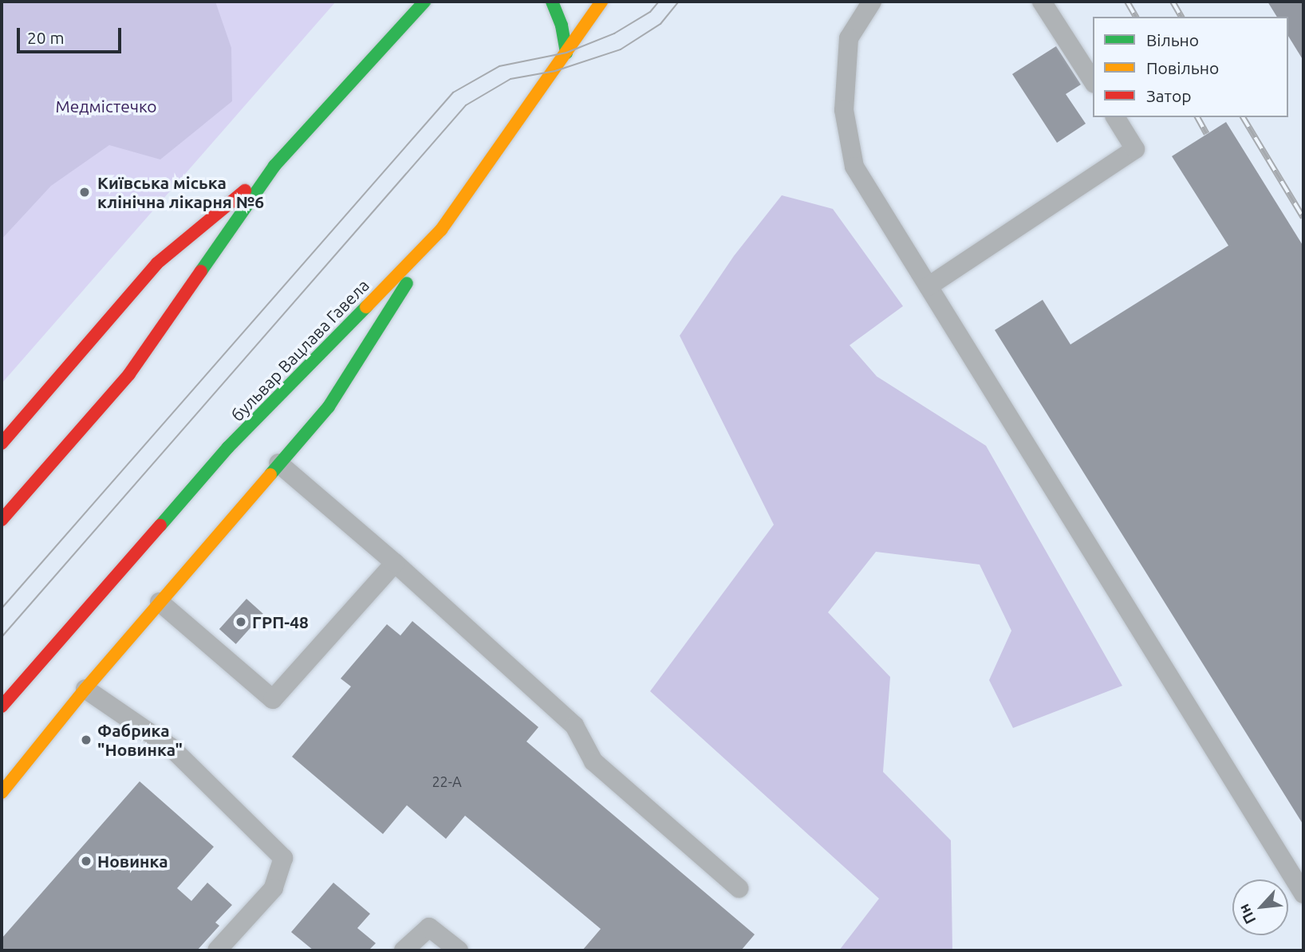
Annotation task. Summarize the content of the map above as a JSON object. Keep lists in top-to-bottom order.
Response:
{
  "streets": {
    "main road": ["бульвар Вацлава Гавела"]
  },
  "parks": ["Медмістечко"],
  "places": [
    "Київська міська клінічна лікарня №6",
    "ГРП-48",
    "Фабрика \"Новинка\"",
    "Новинка"
  ],
  "house_numbers": ["22-А"],
  "legend": ["Вільно", "Повільно", "Затор"],
  "scale_bar": "20 m",
  "north": "bottom left"
}
